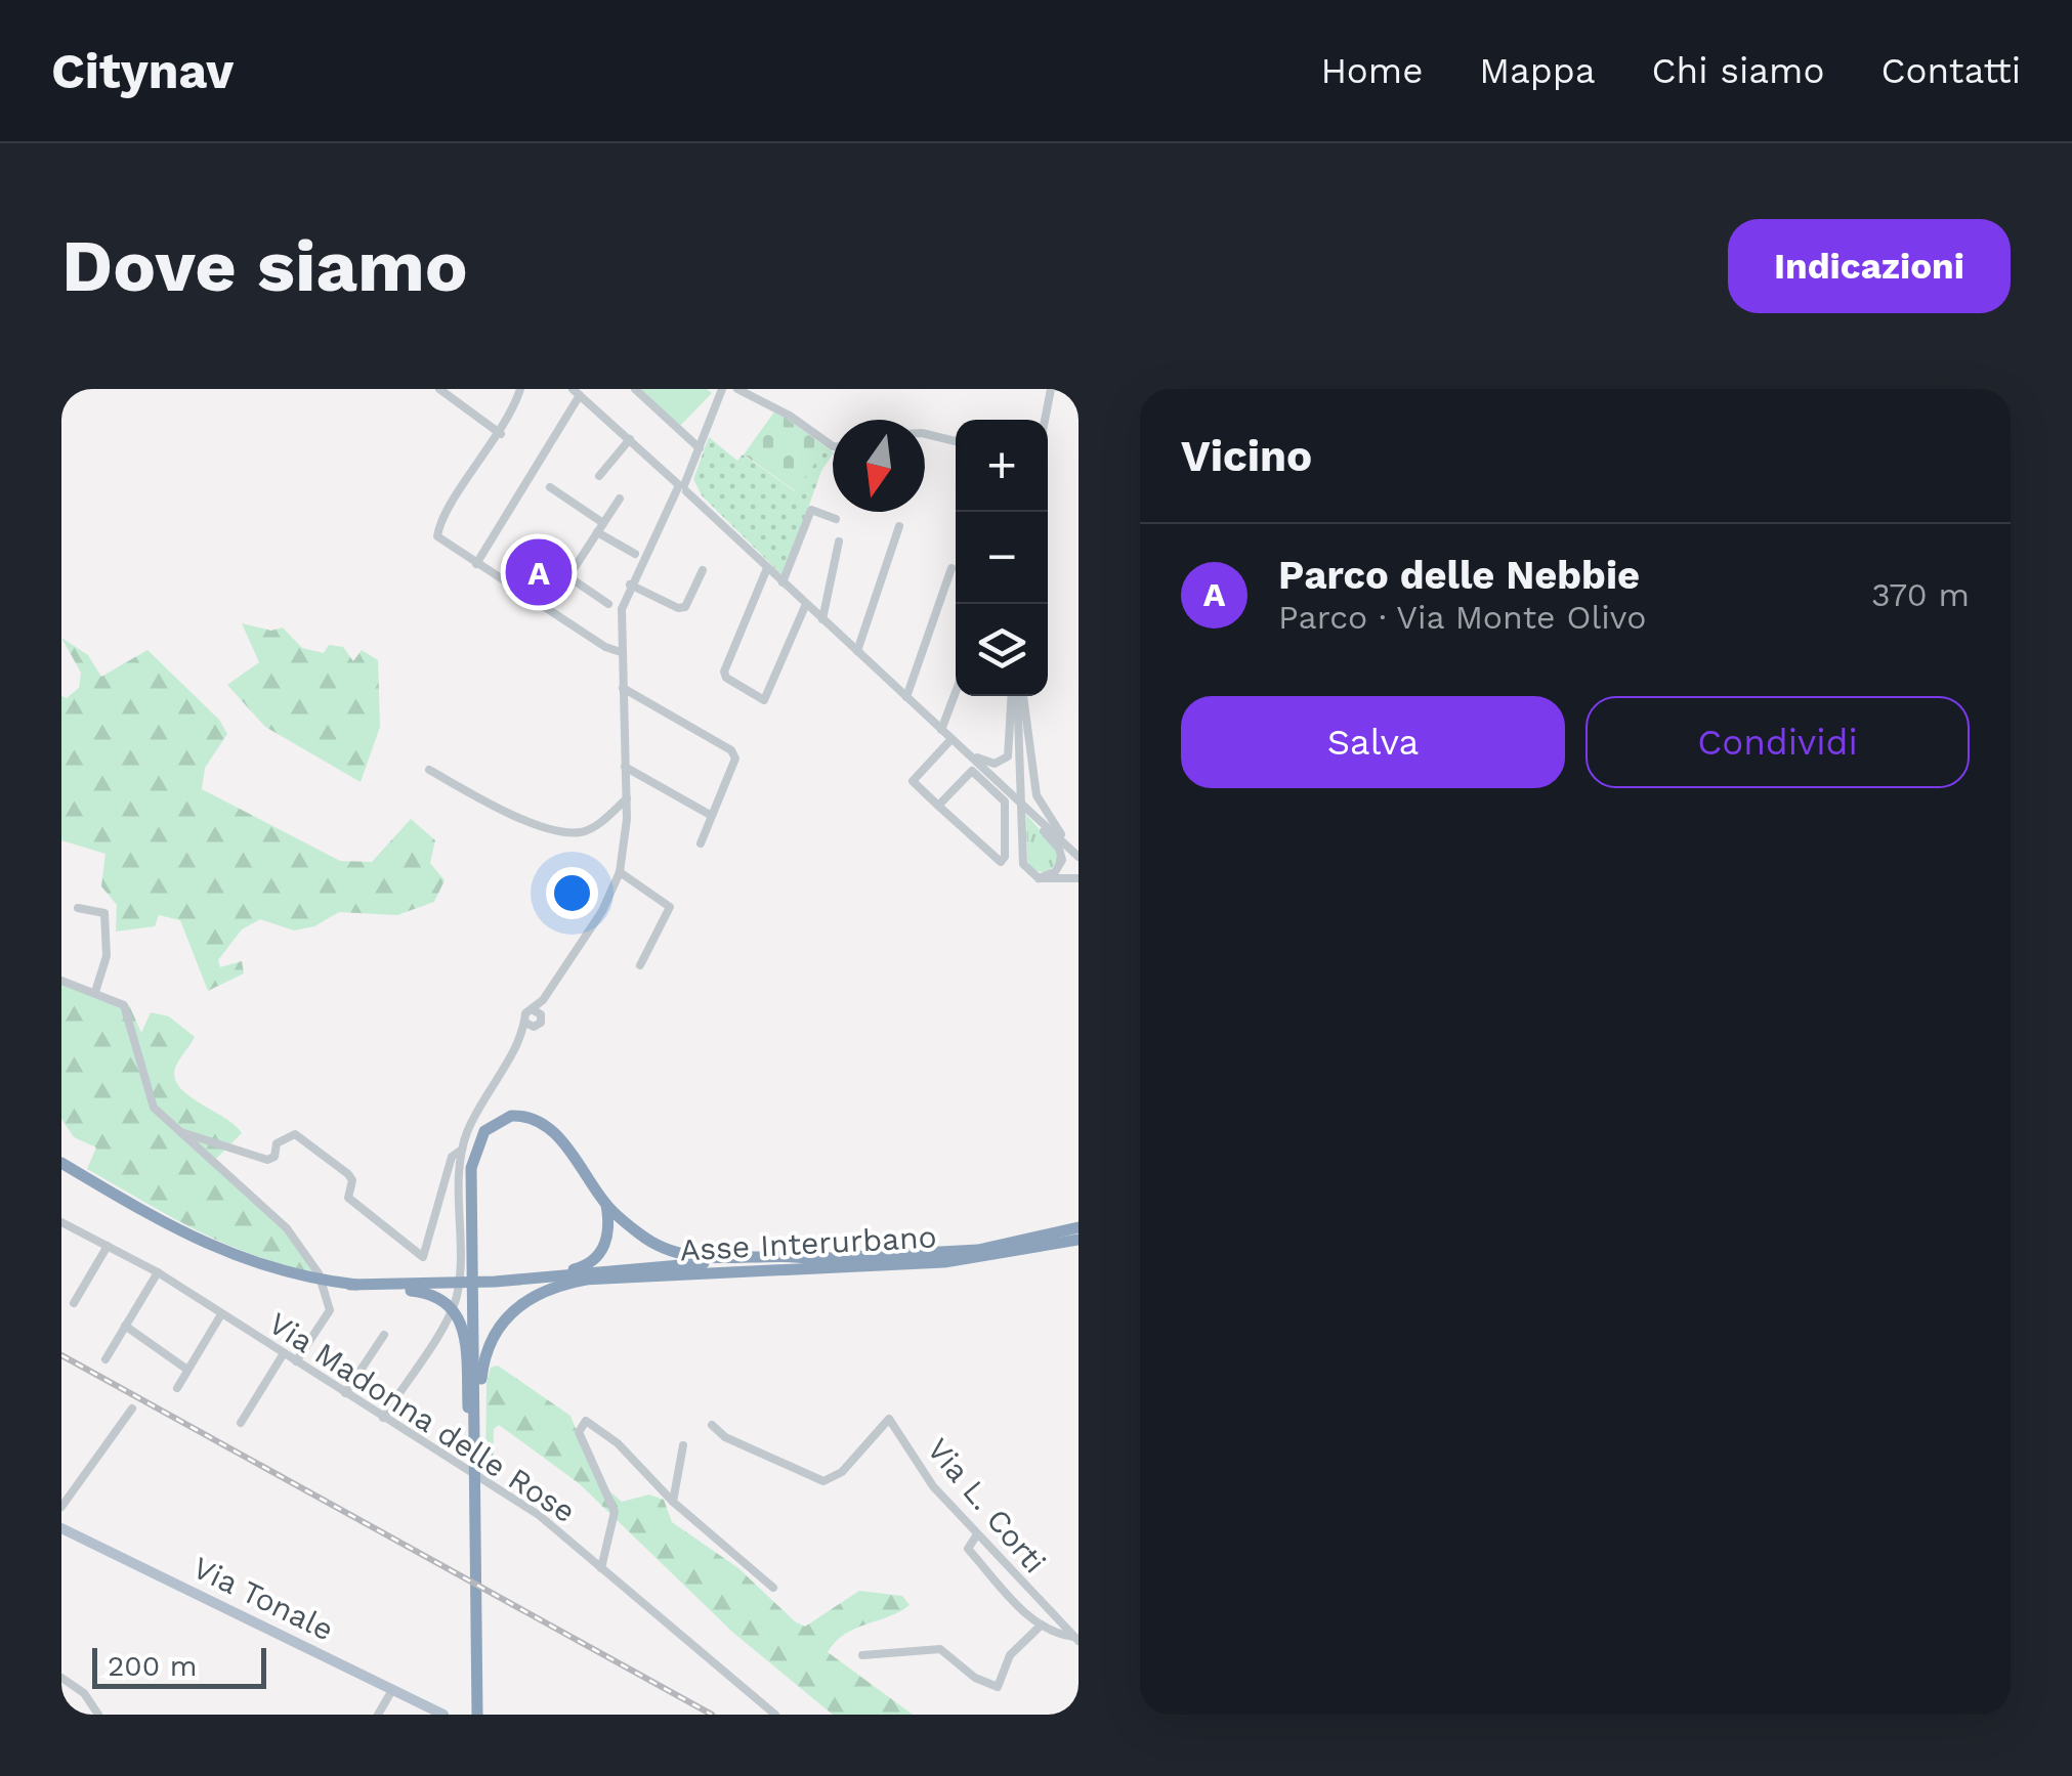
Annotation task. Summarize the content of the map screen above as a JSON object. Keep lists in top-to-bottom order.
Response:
{
  "streets": {
    "highway": ["Asse Interurbano"],
    "main road": ["Via Tonale"],
    "street": ["Via Madonna delle Rose", "Via L. Corti"]
  },
  "scale_bar": "200 m",
  "north": "bottom",
  "page": {
    "header": "Citynav",
    "nav": [
      "Home",
      "Mappa",
      "Chi siamo",
      "Contatti"
    ],
    "buttons": [
      "Indicazioni",
      ["Salva", "Condividi"]
    ],
    "title": "Dove siamo",
    "heading": "Vicino",
    "map_buttons": ["+", "−"],
    "list": [
      {
        "mark": "A",
        "name": "Parco delle Nebbie",
        "note": "Parco · Via Monte Olivo",
        "value": "370 m"
      }
    ],
    "pins": "A",
    "scale": "200 m"
  }
}
